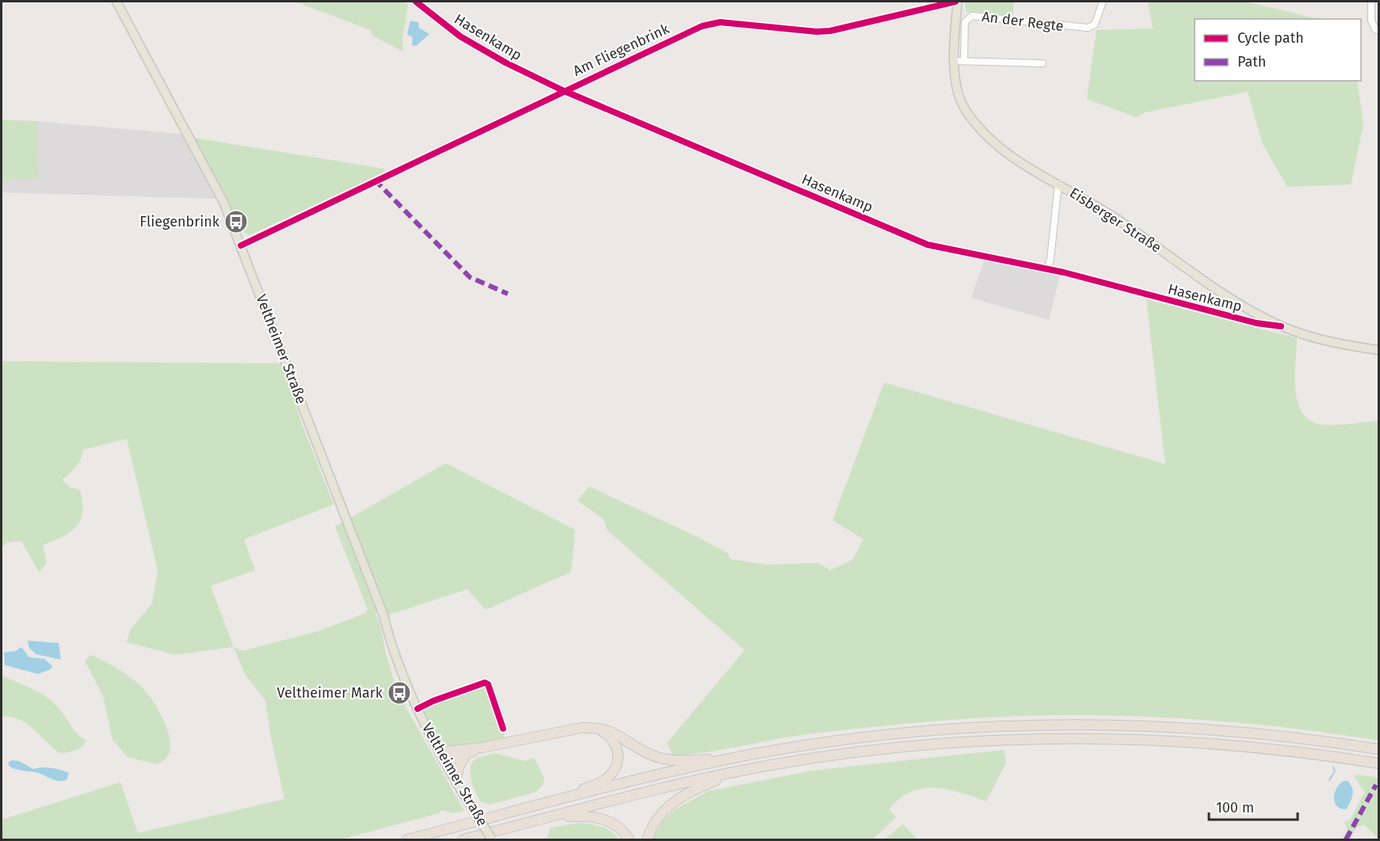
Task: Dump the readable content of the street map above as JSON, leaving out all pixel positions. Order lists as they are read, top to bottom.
{
  "streets": {
    "main road": ["Eisberger Straße", "Veltheimer Straße"],
    "street": ["An der Regte", "Hasenkamp", "Am Fliegenbrink"]
  },
  "crossings": [
    ["Hasenkamp", "Am Fliegenbrink"],
    ["Hasenkamp", "Eisberger Straße"],
    ["Am Fliegenbrink", "Eisberger Straße"],
    ["Am Fliegenbrink", "Veltheimer Straße"]
  ],
  "places": {
    "bus stop": ["Fliegenbrink", "Veltheimer Mark"]
  },
  "legend": ["Cycle path", "Path"],
  "scale_bar": "100 m"
}
